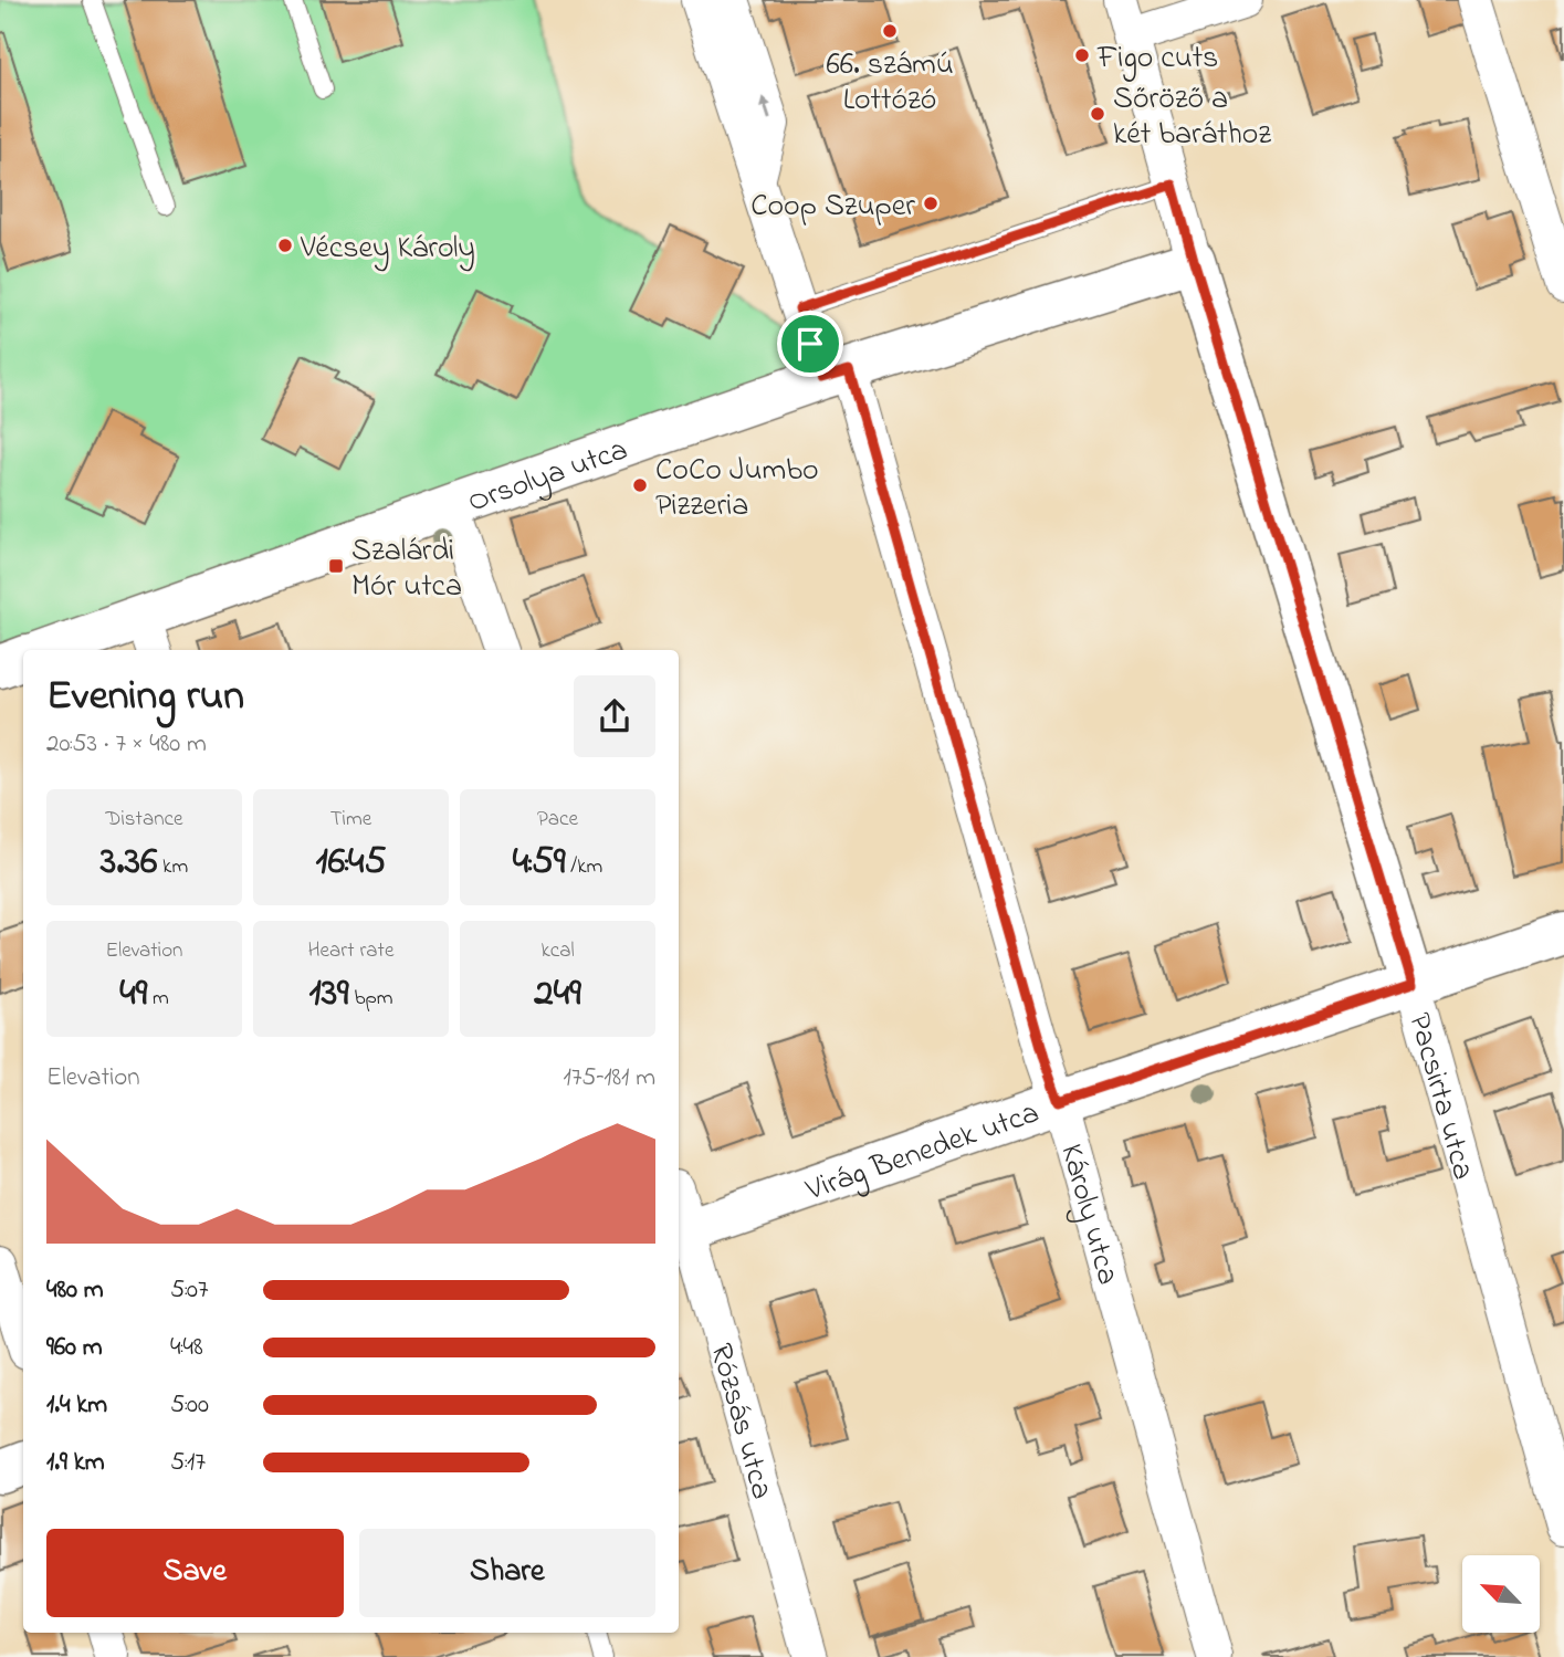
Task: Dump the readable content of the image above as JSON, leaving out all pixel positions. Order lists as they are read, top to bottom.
{
  "streets": {
    "street": [
      "Orsolya utca",
      "Pacsirta utca",
      "Virág Benedek utca",
      "Károly utca",
      "Rózsás utca"
    ]
  },
  "crossings": [
    ["Orsolya utca", "Pacsirta utca"],
    ["Orsolya utca", "Károly utca"],
    ["Pacsirta utca", "Virág Benedek utca"],
    ["Virág Benedek utca", "Károly utca"],
    ["Virág Benedek utca", "Rózsás utca"]
  ],
  "places": {
    "other": [
      "66. számú Lottózó",
      "Figo cuts",
      "Sőröző a két baráthoz",
      "Coop Szuper",
      "Vécsey Károly",
      "CoCo Jumbo Pizzeria"
    ],
    "transit": ["Szalárdi Mór utca"]
  },
  "north": "top left",
  "page": {
    "heading": ["Evening run", "20:53 · 7 × 480 m"],
    "stats": [
      ["Distance", "3.36 km"],
      ["Time", "16:45"],
      ["Pace", "4:59 /km"],
      ["Elevation", "49 m"],
      ["Heart rate", "139 bpm"],
      ["kcal", "249"]
    ],
    "chart": ["Elevation", "175–181 m"],
    "list": [
      {
        "name": "480 m",
        "note": "5:07"
      },
      {
        "name": "960 m",
        "note": "4:48"
      },
      {
        "name": "1.4 km",
        "note": "5:00"
      },
      {
        "name": "1.9 km",
        "note": "5:17"
      }
    ],
    "buttons": ["Save", "Share"]
  }
}
